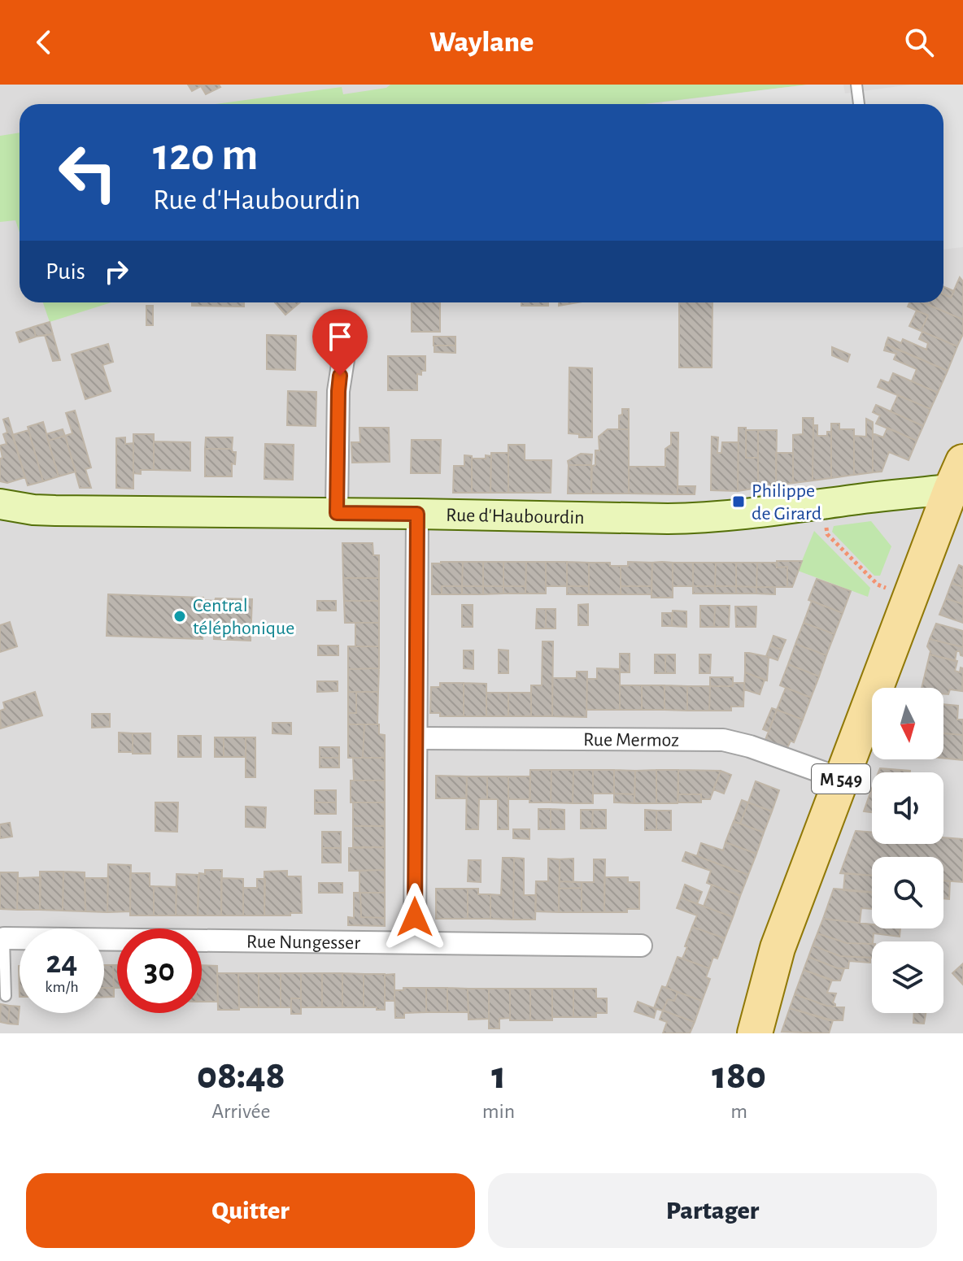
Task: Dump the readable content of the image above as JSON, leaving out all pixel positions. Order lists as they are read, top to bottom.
{
  "streets": {
    "main road": ["Rue d'Haubourdin", "M 549"],
    "street": ["Rue Mermoz", "Rue Nungesser"]
  },
  "crossings": [
    ["Rue d'Haubourdin", "M 549"],
    ["Rue Mermoz", "M 549"]
  ],
  "places": {
    "transit": ["Philippe de Girard"],
    "other": ["Central téléphonique"]
  },
  "north": "bottom",
  "page": {
    "header": "Waylane",
    "turn": ["120 m", "Rue d'Haubourdin"],
    "then": "Puis",
    "speed": "24 km/h",
    "limit": "30",
    "eta": [
      "08:48",
      "Arrivée",
      "1",
      "min",
      "180",
      "m"
    ],
    "buttons": ["Quitter", "Partager"]
  }
}
